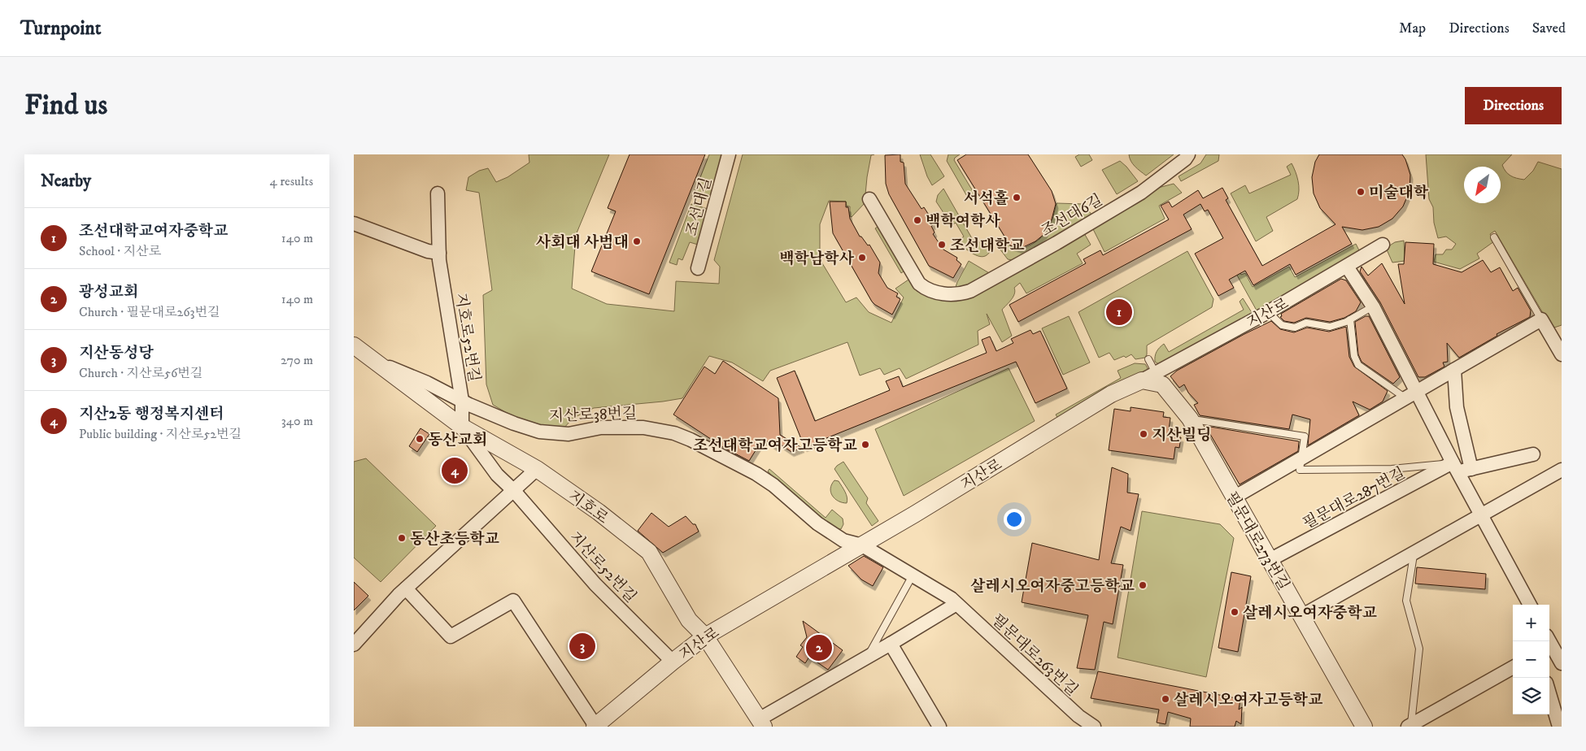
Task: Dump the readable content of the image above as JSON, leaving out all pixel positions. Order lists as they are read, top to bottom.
{
  "streets": {
    "street": [
      "조선대길",
      "조선대6길",
      "지산로",
      "지호로52번길",
      "지산로38번길",
      "필문대로287번길",
      "지호로",
      "필문대로273번길",
      "지산로52번길",
      "필문대로263번길"
    ]
  },
  "crossings": [
    ["지산로", "지산로38번길"],
    ["지산로", "지호로"],
    ["지산로", "필문대로273번길"],
    ["지산로", "지산로52번길"],
    ["지산로", "필문대로263번길"],
    ["지호로52번길", "지산로38번길"],
    ["지호로52번길", "지호로"],
    ["지호로52번길", "지산로52번길"],
    ["지산로38번길", "지호로"],
    ["지산로38번길", "필문대로263번길"],
    ["필문대로287번길", "필문대로273번길"],
    ["지호로", "지산로52번길"]
  ],
  "places": [
    "미술대학",
    "서석홀",
    "백학여학사",
    "사회대 사범대",
    "조선대학교",
    "백학남학사",
    "지산빌딩",
    "동산교회",
    "조선대학교여자고등학교",
    "동산초등학교",
    "살레시오여자중고등학교",
    "살레시오여자중학교",
    "살레시오여자고등학교"
  ],
  "north": "bottom left",
  "page": {
    "header": "Turnpoint",
    "nav": ["Map", "Directions", "Saved"],
    "buttons": "Directions",
    "title": "Find us",
    "heading": ["Nearby", "4 results"],
    "list": [
      {
        "mark": "1",
        "name": "조선대학교여자중학교",
        "note": "School · 지산로",
        "value": "140 m"
      },
      {
        "mark": "2",
        "name": "광성교회",
        "note": "Church · 필문대로263번길",
        "value": "140 m"
      },
      {
        "mark": "3",
        "name": "지산동성당",
        "note": "Church · 지산로56번길",
        "value": "270 m"
      },
      {
        "mark": "4",
        "name": "지산2동 행정복지센터",
        "note": "Public building · 지산로52번길",
        "value": "340 m"
      }
    ],
    "pins": [
      "1",
      "4",
      "3",
      "2"
    ],
    "map_buttons": ["+", "−"]
  }
}
